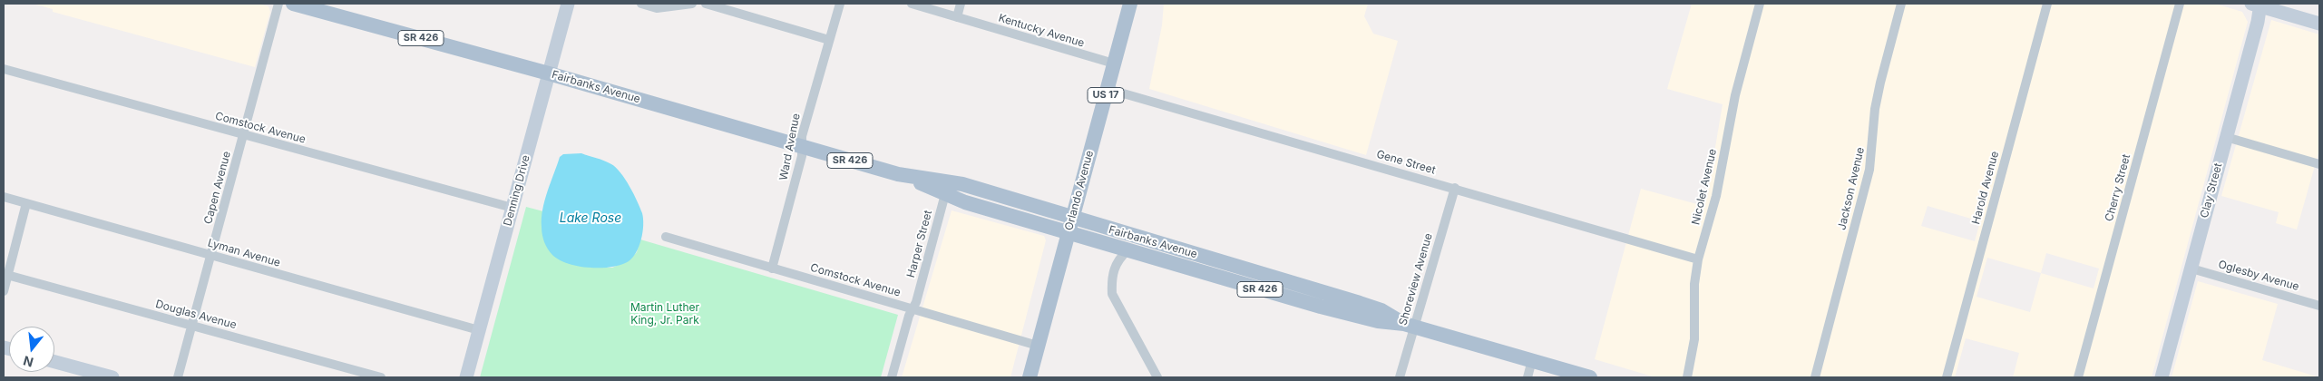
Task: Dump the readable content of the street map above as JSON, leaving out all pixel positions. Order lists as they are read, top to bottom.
{
  "streets": {
    "main road": [
      "SR 426",
      "Fairbanks Avenue",
      "US 17",
      "Orlando Avenue"
    ],
    "street": [
      "Kentucky Avenue",
      "Comstock Avenue",
      "Ward Avenue",
      "Gene Street",
      "Nicolet Avenue",
      "Capen Avenue",
      "Harold Avenue",
      "Cherry Street",
      "Jackson Avenue",
      "Denning Drive",
      "Clay Street",
      "Harper Street",
      "Lyman Avenue",
      "Oglesby Avenue",
      "Shoreview Avenue",
      "Douglas Avenue"
    ]
  },
  "crossings": [
    ["Kentucky Avenue", "Orlando Avenue"],
    ["Fairbanks Avenue", "Ward Avenue"],
    ["Fairbanks Avenue", "Denning Drive"],
    ["Fairbanks Avenue", "Orlando Avenue"],
    ["Fairbanks Avenue", "Harper Street"],
    ["Fairbanks Avenue", "Shoreview Avenue"],
    ["Comstock Avenue", "Ward Avenue"],
    ["Comstock Avenue", "Capen Avenue"],
    ["Comstock Avenue", "Denning Drive"],
    ["Comstock Avenue", "Orlando Avenue"],
    ["Comstock Avenue", "Harper Street"],
    ["Gene Street", "Nicolet Avenue"],
    ["Gene Street", "Orlando Avenue"],
    ["Gene Street", "Shoreview Avenue"],
    ["Capen Avenue", "Lyman Avenue"],
    ["Capen Avenue", "Douglas Avenue"],
    ["Denning Drive", "Lyman Avenue"],
    ["Clay Street", "Oglesby Avenue"]
  ],
  "water": ["Lake Rose"],
  "parks": ["Martin Luther King, Jr. Park"],
  "north": "bottom"
}
